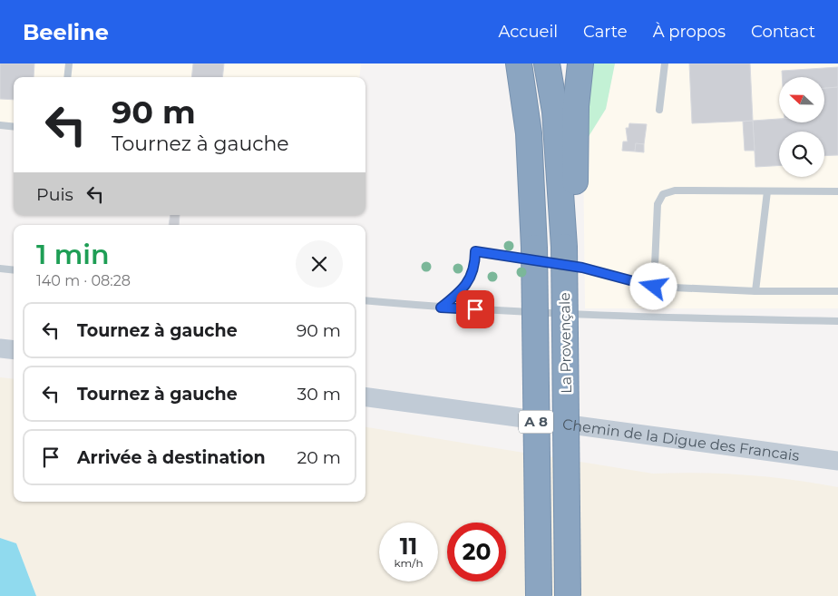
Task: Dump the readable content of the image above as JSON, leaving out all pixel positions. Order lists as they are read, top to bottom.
{
  "streets": {
    "highway": ["La Provençale", "A 8"],
    "main road": ["Chemin de la Digue des Francais"]
  },
  "north": "left",
  "page": {
    "header": "Beeline",
    "nav": [
      "Accueil",
      "Carte",
      "À propos",
      "Contact"
    ],
    "turn": ["90 m", "Tournez à gauche"],
    "then": "Puis",
    "heading": ["1 min", "140 m · 08:28"],
    "list": [
      {
        "name": "Tournez à gauche",
        "value": "90 m"
      },
      {
        "name": "Tournez à gauche",
        "value": "30 m"
      },
      {
        "name": "Arrivée à destination",
        "value": "20 m"
      }
    ],
    "speed": "11 km/h",
    "limit": "20"
  }
}
